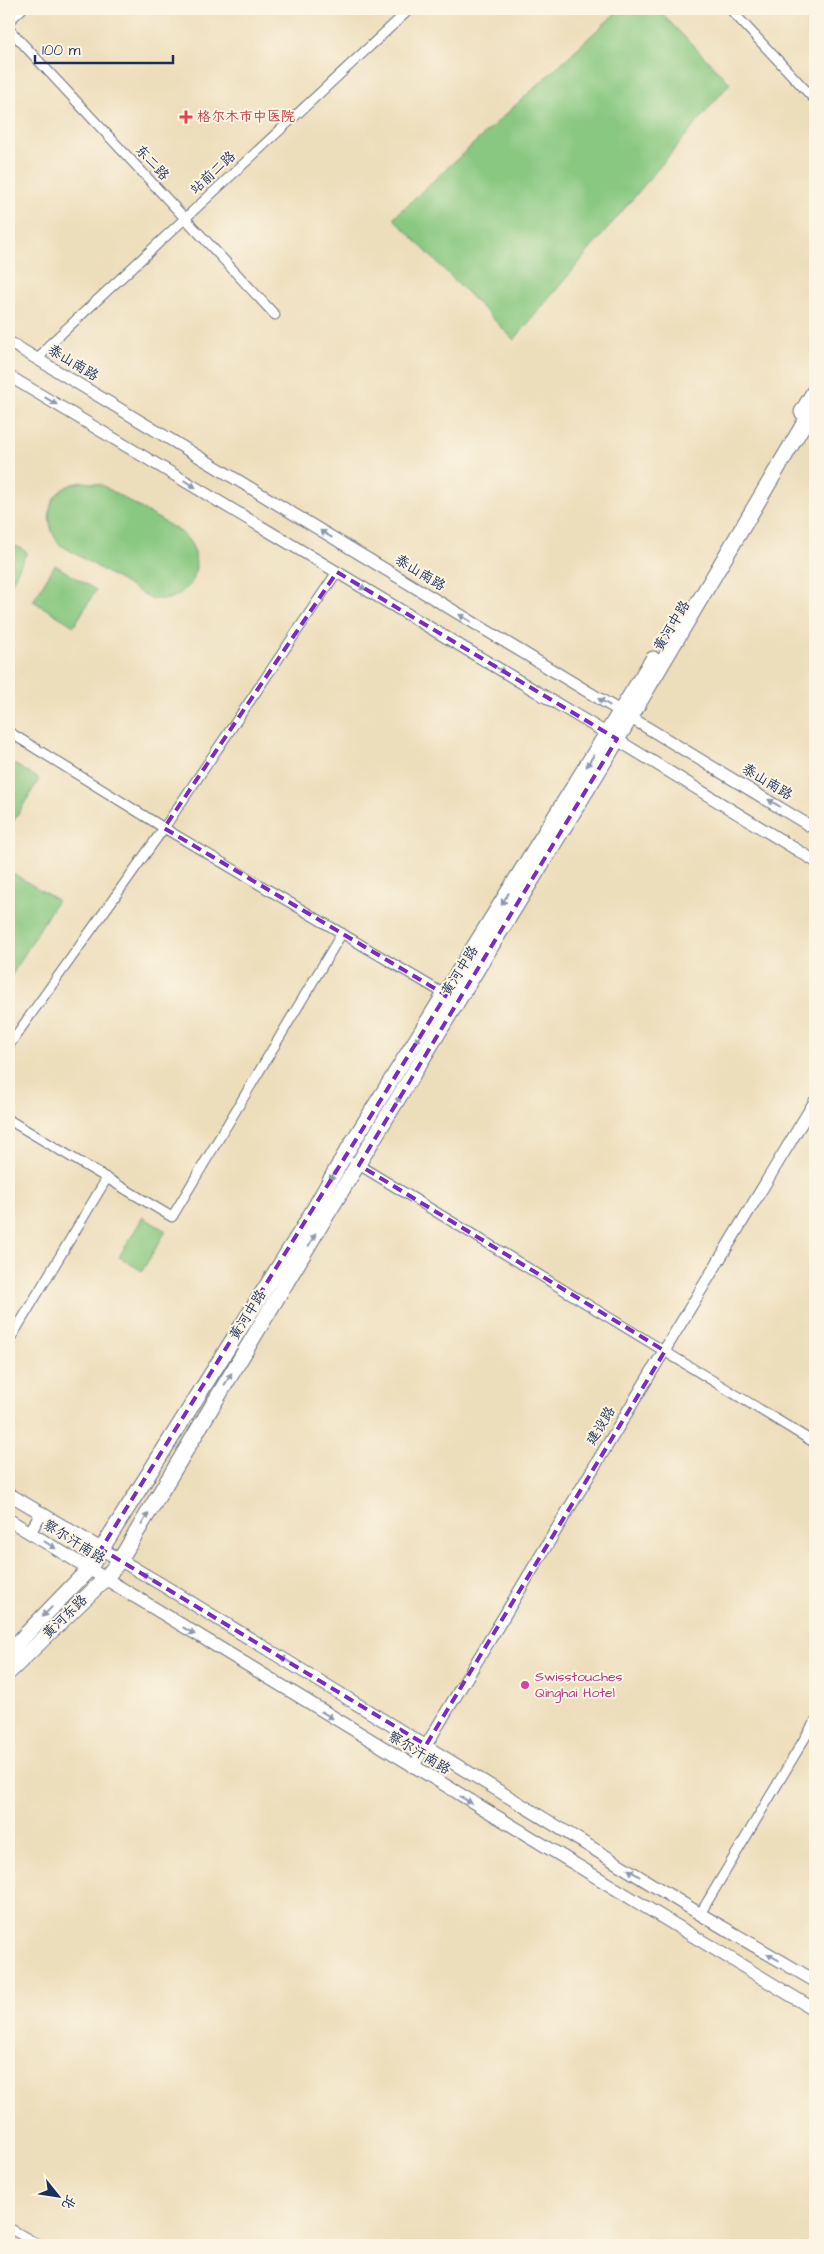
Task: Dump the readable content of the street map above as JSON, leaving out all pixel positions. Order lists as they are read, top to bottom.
{
  "streets": {
    "highway": ["黄河中路", "黄河东路"],
    "main road": ["察尔汗南路"],
    "street": [
      "东二路",
      "站前二路",
      "泰山南路",
      "建设路"
    ]
  },
  "crossings": [
    ["东二路", "站前二路"],
    ["站前二路", "泰山南路"],
    ["泰山南路", "黄河中路"],
    ["黄河中路", "察尔汗南路"],
    ["黄河中路", "黄河东路"],
    ["建设路", "察尔汗南路"],
    ["察尔汗南路", "黄河东路"]
  ],
  "places": {
    "health": ["格尔木市中医院"],
    "other": ["Swisstouches Qinghai Hotel"]
  },
  "scale_bar": "100 m",
  "north": "bottom right"
}
